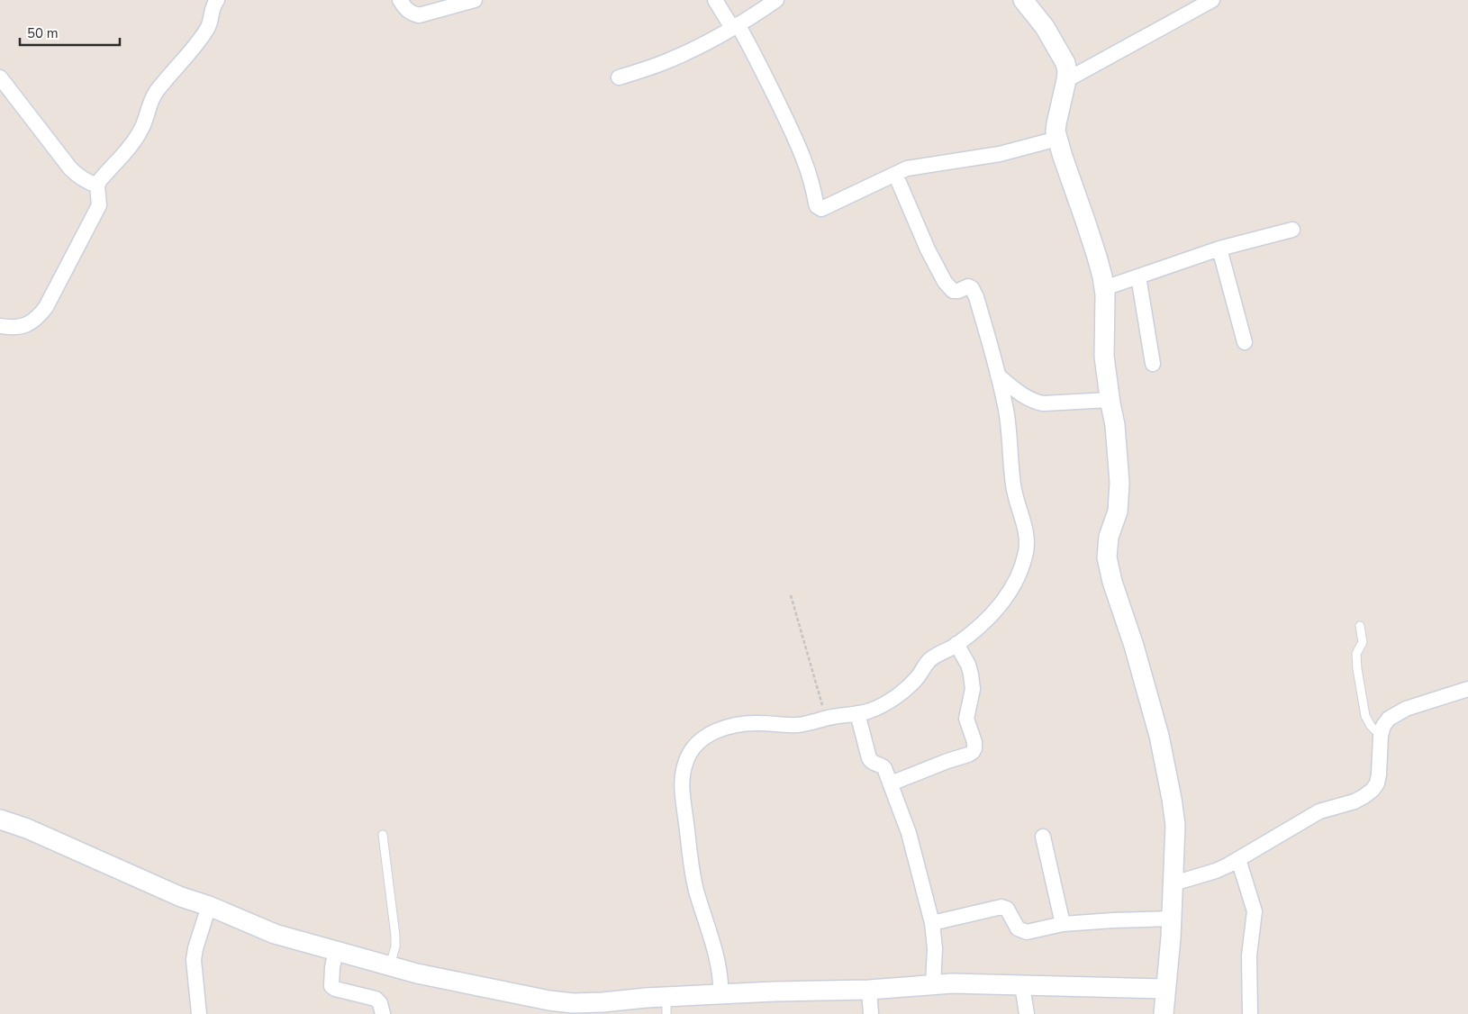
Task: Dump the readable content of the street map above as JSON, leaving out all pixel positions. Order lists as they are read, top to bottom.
{
  "scale_bar": "50 m"
}
